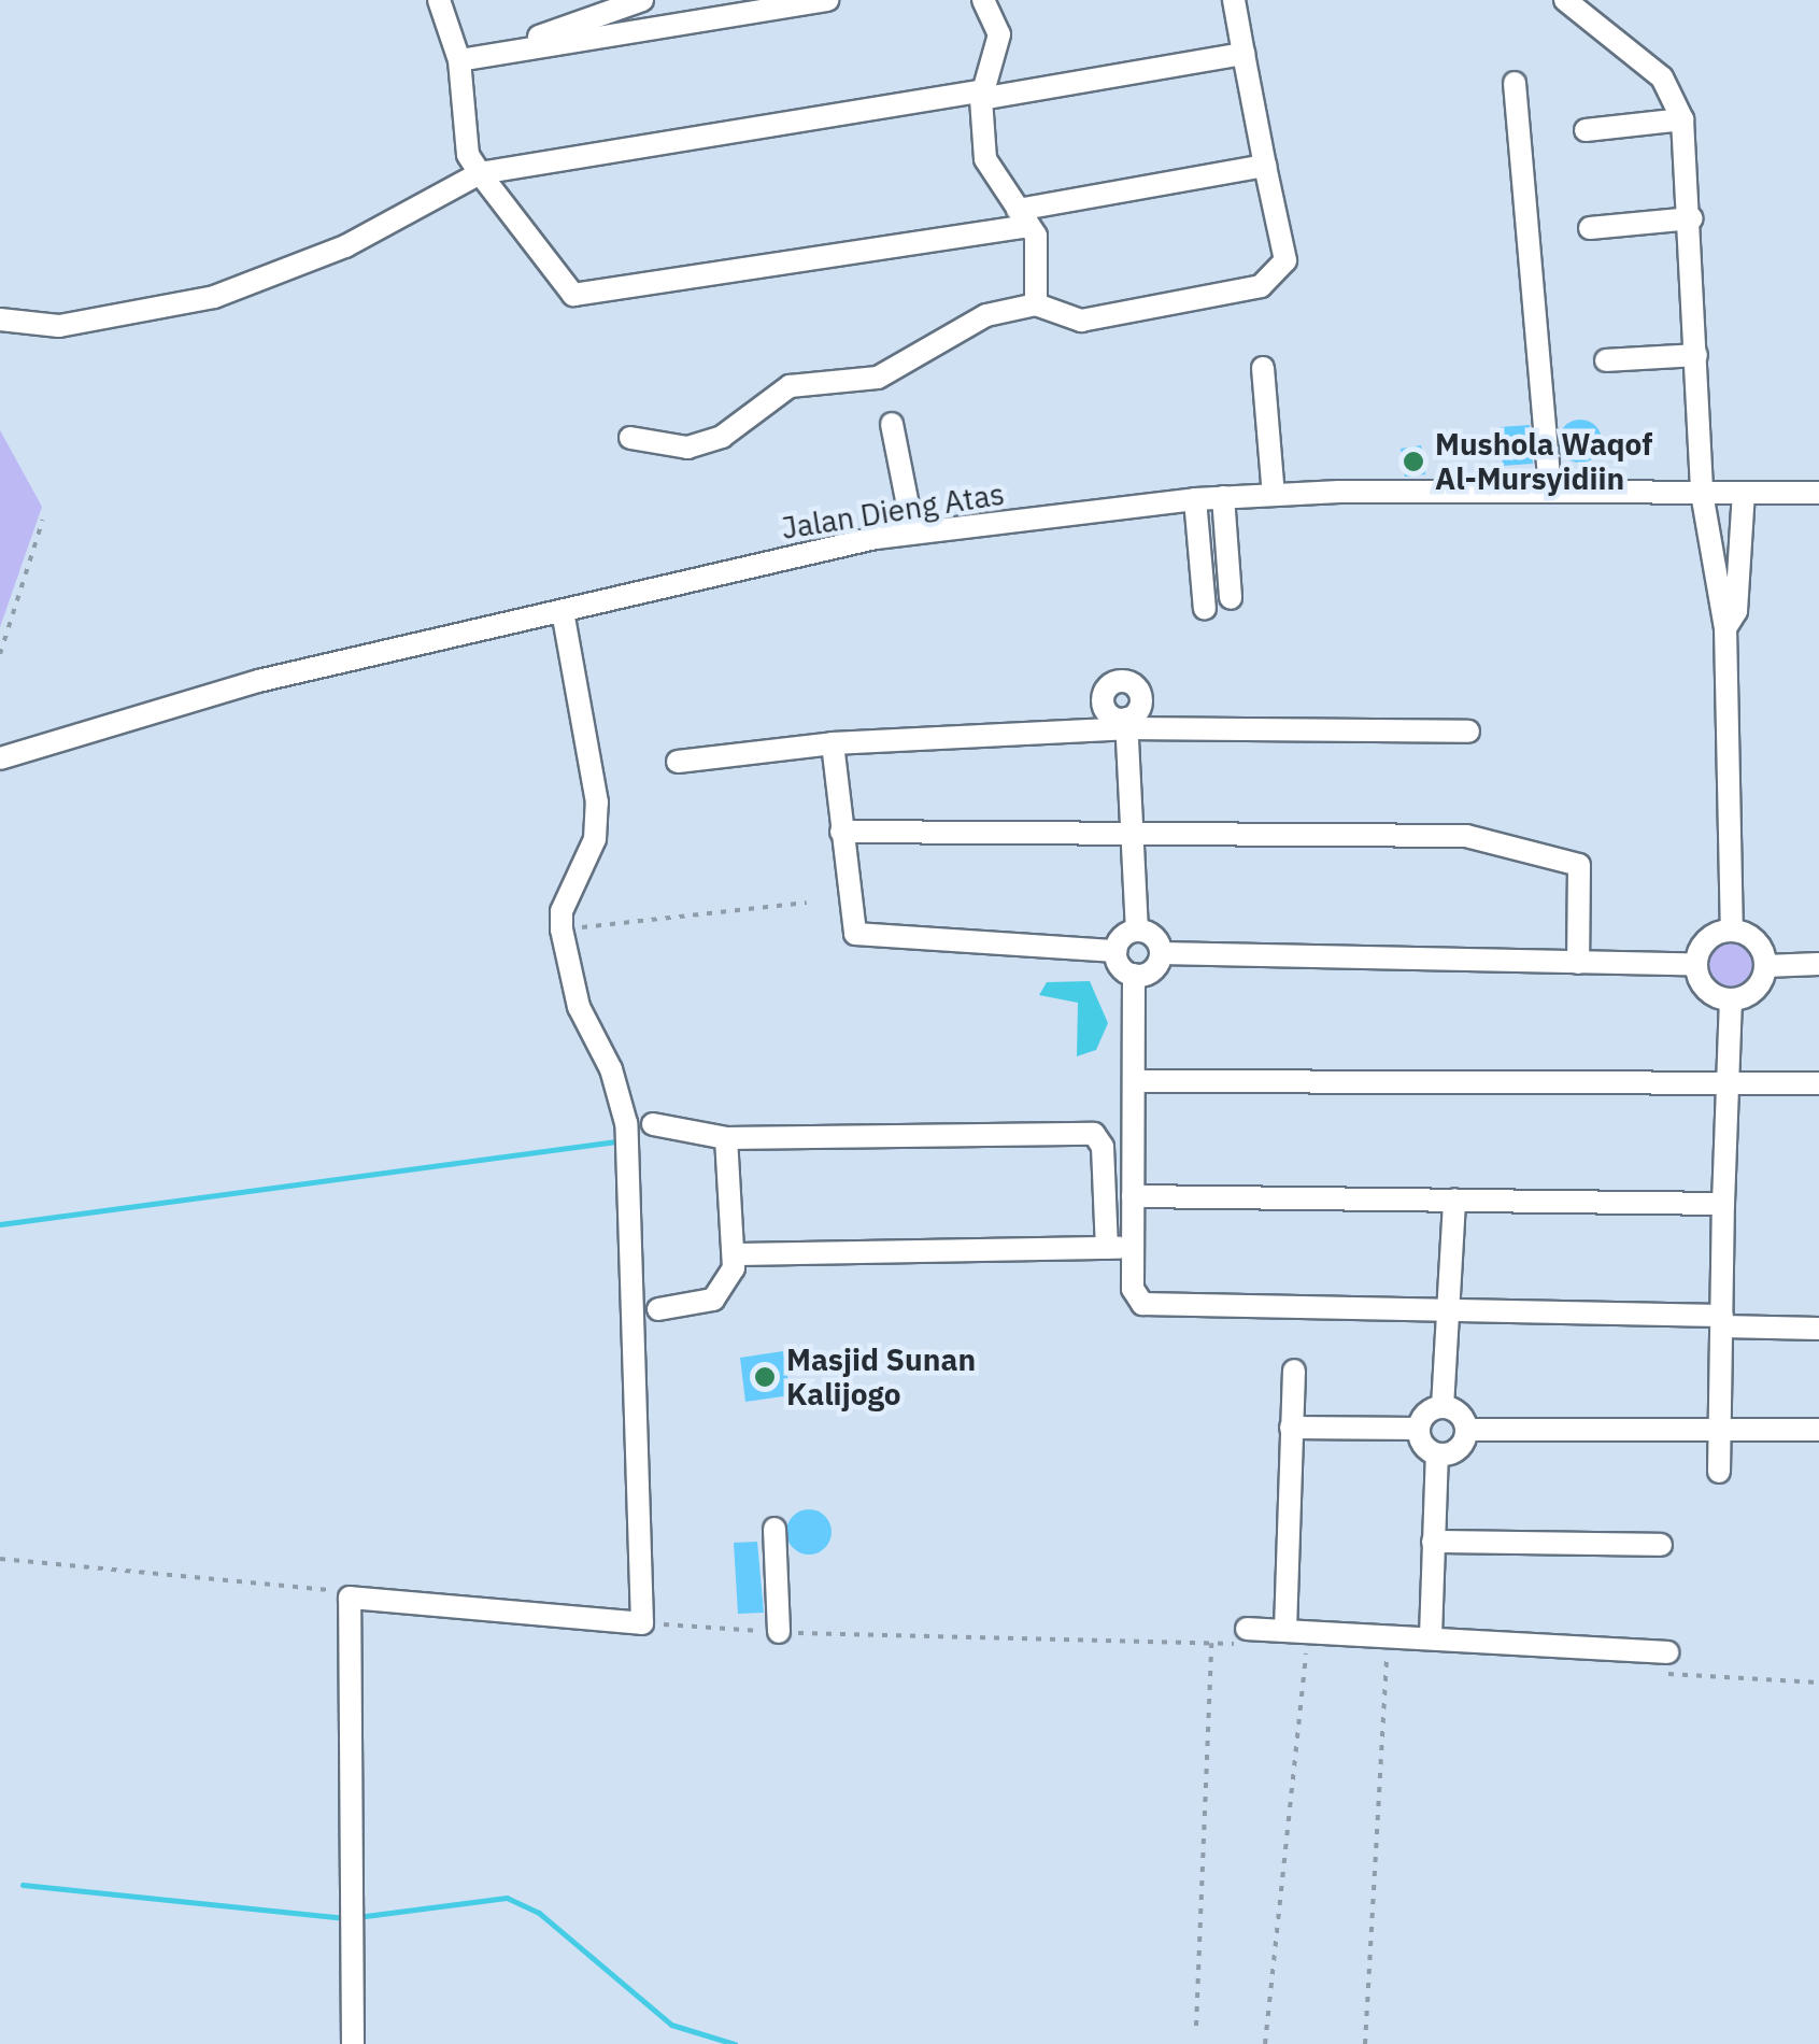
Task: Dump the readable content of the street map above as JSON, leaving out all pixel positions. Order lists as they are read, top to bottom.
{
  "streets": {
    "street": ["Jalan Dieng Atas"]
  },
  "places": ["Mushola Waqof Al-Mursyidiin", "Masjid Sunan Kalijogo"]
}
